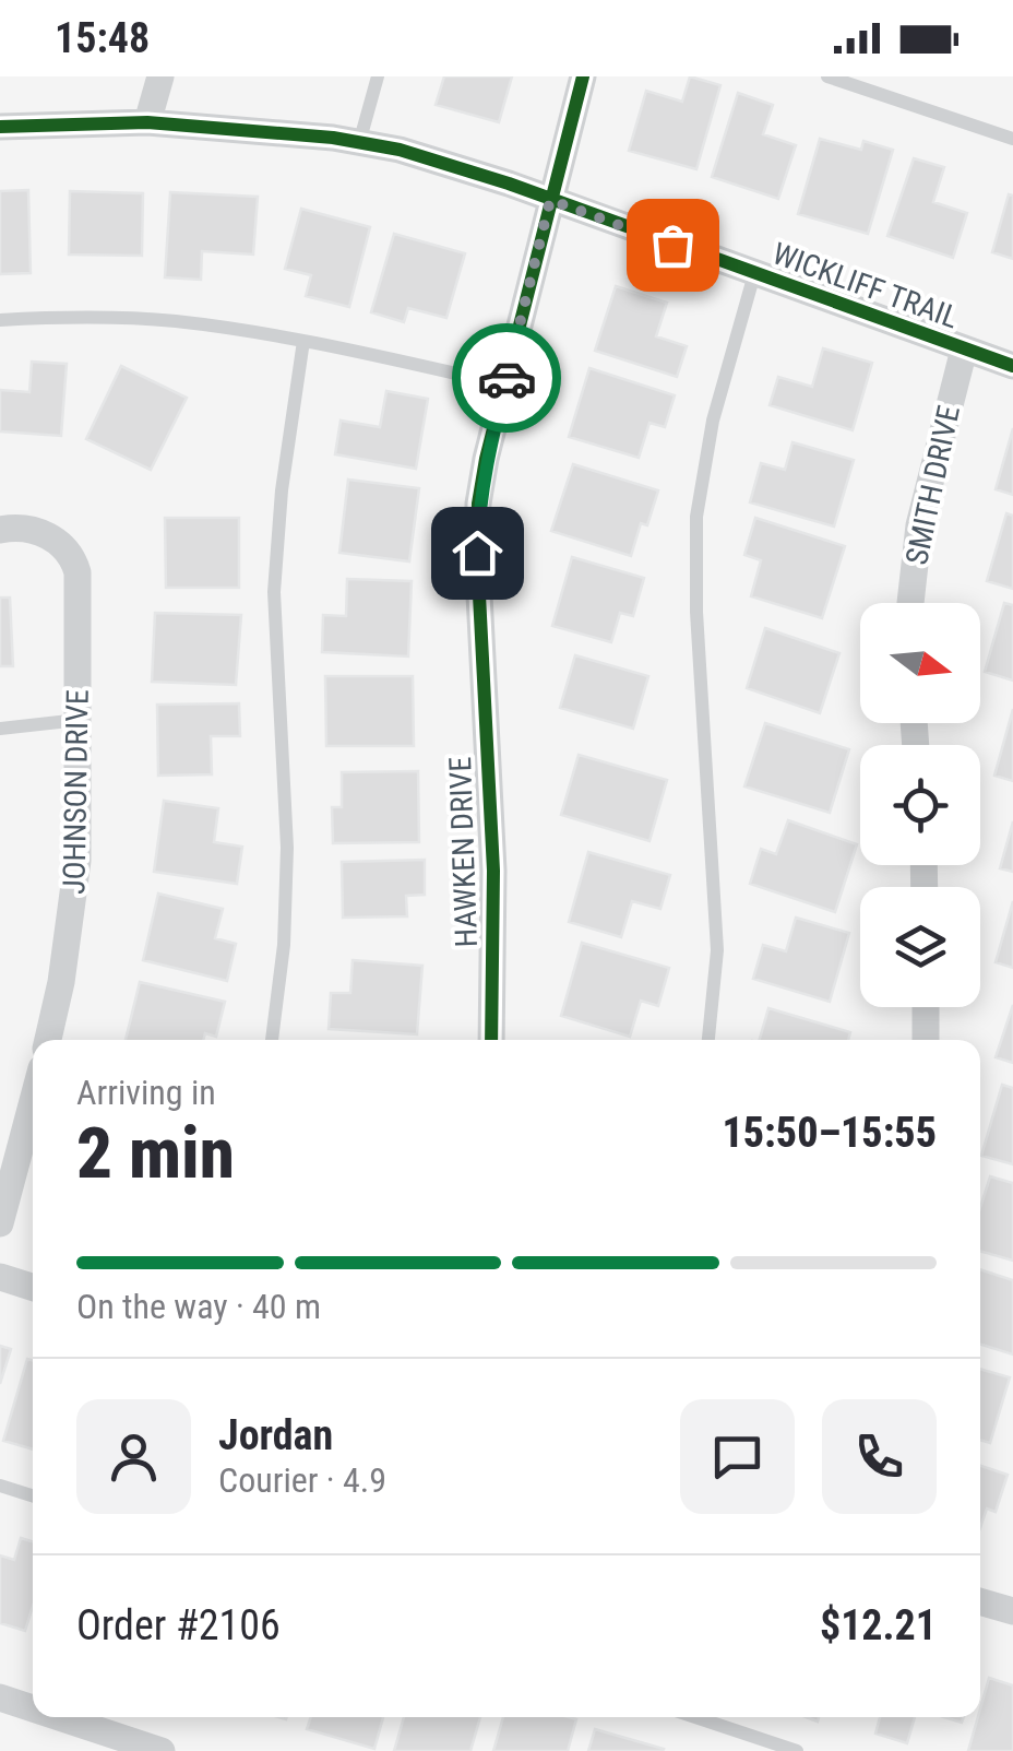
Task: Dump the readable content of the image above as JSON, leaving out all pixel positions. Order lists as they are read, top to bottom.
{
  "streets": {
    "street": [
      "WICKLIFF TRAIL",
      "SMITH DRIVE",
      "JOHNSON DRIVE",
      "HAWKEN DRIVE"
    ]
  },
  "crossings": [
    ["WICKLIFF TRAIL", "SMITH DRIVE"],
    ["WICKLIFF TRAIL", "HAWKEN DRIVE"]
  ],
  "north": "right",
  "page": {
    "status": "15:48",
    "heading": ["2 min", "Arriving in", "15:50–15:55"],
    "panel": [
      "Jordan",
      "Courier · 4.9",
      "Order #2106",
      "$12.21"
    ],
    "bar": "On the way · 40 m"
  }
}
